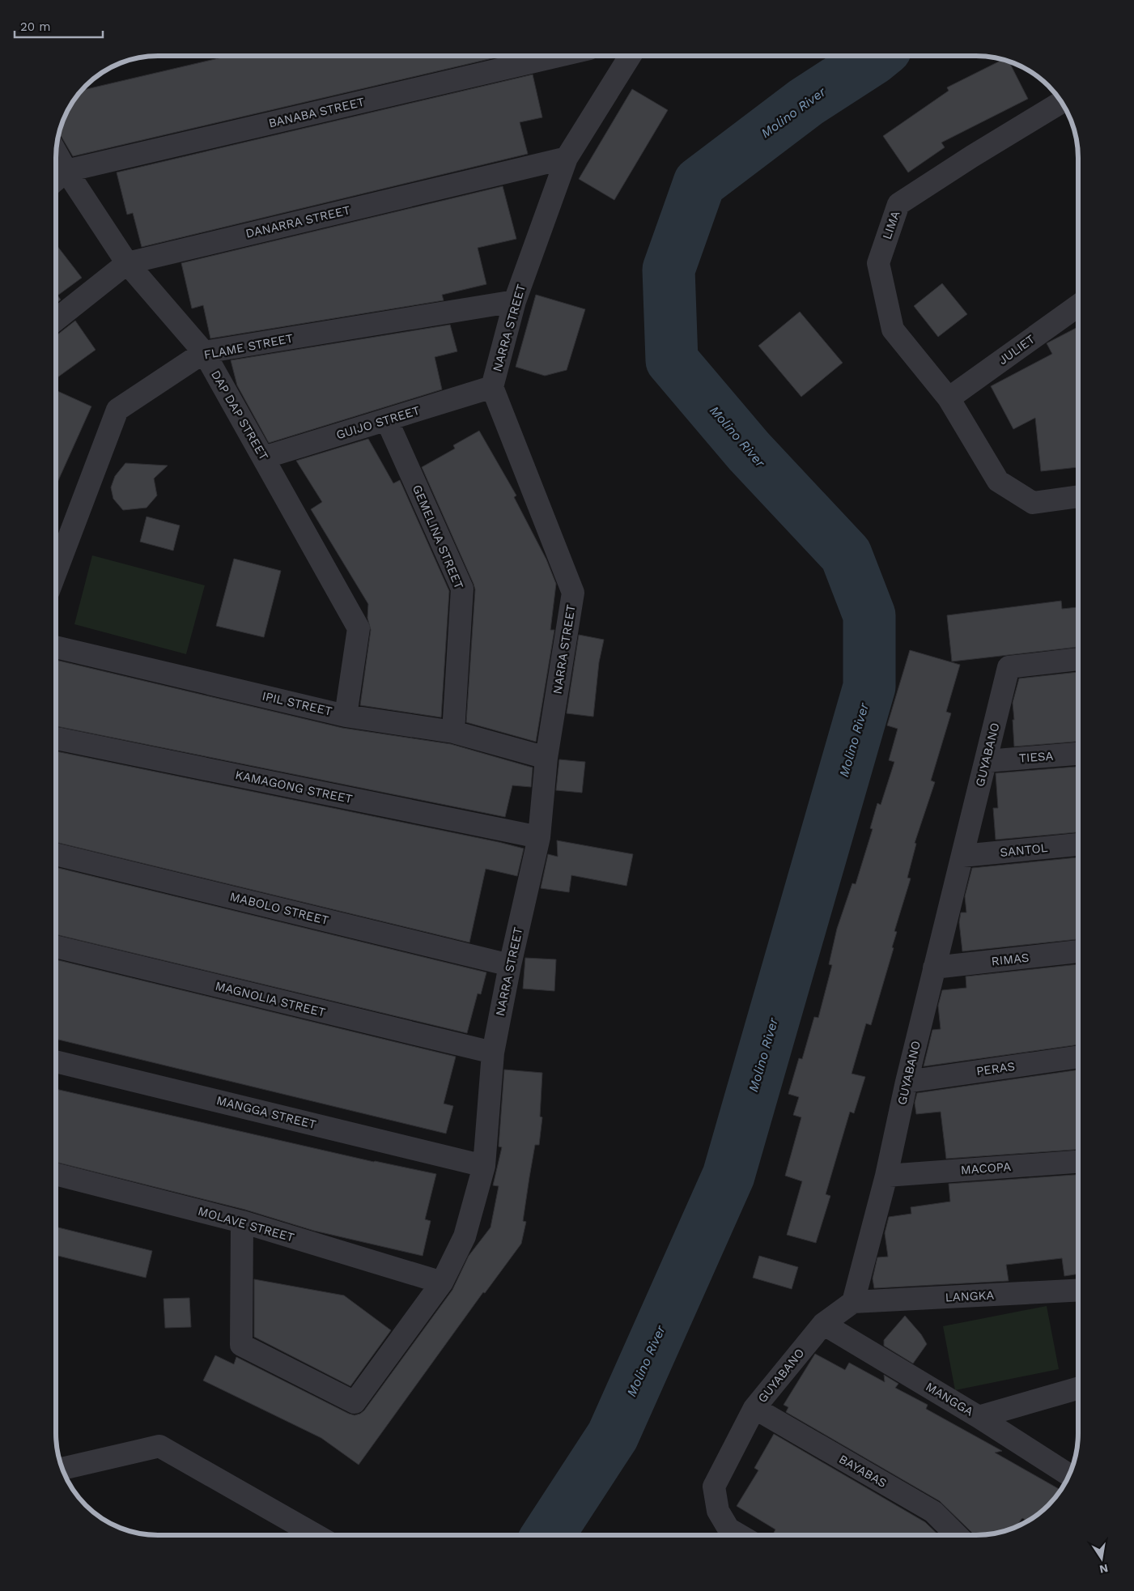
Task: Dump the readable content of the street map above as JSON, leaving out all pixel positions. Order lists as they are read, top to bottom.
{
  "streets": {
    "street": [
      "BANABA STREET",
      "DANARRA STREET",
      "LIMA",
      "NARRA STREET",
      "FLAME STREET",
      "JULIET",
      "DAP DAP STREET",
      "GUIJO STREET",
      "GEMELINA STREET",
      "IPIL STREET",
      "GUYABANO",
      "TIESA",
      "KAMAGONG STREET",
      "SANTOL",
      "MABOLO STREET",
      "RIMAS",
      "MAGNOLIA STREET",
      "PERAS",
      "MANGGA STREET",
      "MACOPA",
      "MOLAVE STREET",
      "LANGKA",
      "MANGGA",
      "BAYABAS"
    ]
  },
  "crossings": [
    ["BANABA STREET", "DAP DAP STREET"],
    ["DANARRA STREET", "NARRA STREET"],
    ["DANARRA STREET", "DAP DAP STREET"],
    ["LIMA", "JULIET"],
    ["NARRA STREET", "FLAME STREET"],
    ["NARRA STREET", "GUIJO STREET"],
    ["NARRA STREET", "IPIL STREET"],
    ["NARRA STREET", "KAMAGONG STREET"],
    ["NARRA STREET", "MABOLO STREET"],
    ["NARRA STREET", "MAGNOLIA STREET"],
    ["NARRA STREET", "MANGGA STREET"],
    ["NARRA STREET", "MOLAVE STREET"],
    ["FLAME STREET", "DAP DAP STREET"],
    ["DAP DAP STREET", "GUIJO STREET"],
    ["DAP DAP STREET", "IPIL STREET"],
    ["GUIJO STREET", "GEMELINA STREET"],
    ["GEMELINA STREET", "IPIL STREET"],
    ["GUYABANO", "TIESA"],
    ["GUYABANO", "SANTOL"],
    ["GUYABANO", "RIMAS"],
    ["GUYABANO", "PERAS"],
    ["GUYABANO", "MACOPA"],
    ["GUYABANO", "LANGKA"],
    ["GUYABANO", "MANGGA"],
    ["GUYABANO", "BAYABAS"]
  ],
  "water": ["Molino River"],
  "scale_bar": "20 m",
  "north": "bottom"
}
